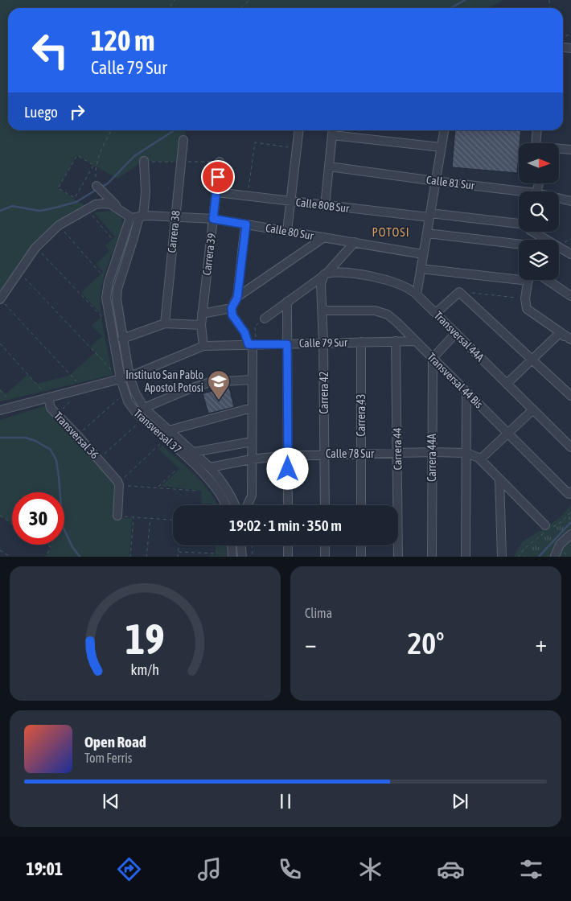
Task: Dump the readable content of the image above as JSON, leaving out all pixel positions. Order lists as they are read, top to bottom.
{
  "streets": {
    "street": [
      "Calle 81 Sur",
      "Calle 80B Sur",
      "Carrera 38",
      "Calle 80 Sur",
      "Carrera 39",
      "Transversal 44A",
      "Calle 79 Sur",
      "Transversal 44 Bis",
      "Carrera 42",
      "Carrera 43",
      "Transversal 37",
      "Transversal 36",
      "Carrera 44",
      "Calle 78 Sur",
      "Carrera 44A"
    ]
  },
  "crossings": [
    ["Calle 80B Sur", "Carrera 39"],
    ["Carrera 38", "Calle 80 Sur"],
    ["Calle 80 Sur", "Carrera 39"],
    ["Calle 80 Sur", "Transversal 37"],
    ["Carrera 39", "Calle 79 Sur"],
    ["Transversal 44A", "Carrera 42"],
    ["Calle 79 Sur", "Transversal 44 Bis"],
    ["Calle 79 Sur", "Carrera 42"],
    ["Calle 79 Sur", "Carrera 43"],
    ["Calle 79 Sur", "Transversal 37"],
    ["Calle 79 Sur", "Transversal 36"],
    ["Calle 79 Sur", "Carrera 44"],
    ["Transversal 44 Bis", "Carrera 42"],
    ["Transversal 44 Bis", "Carrera 44A"],
    ["Carrera 42", "Calle 78 Sur"],
    ["Carrera 43", "Calle 78 Sur"],
    ["Transversal 37", "Calle 78 Sur"],
    ["Carrera 44", "Calle 78 Sur"],
    ["Calle 78 Sur", "Carrera 44A"]
  ],
  "districts": ["POTOSI"],
  "places": {
    "school or university": ["Instituto San Pablo Apostol Potosi"]
  },
  "north": "right",
  "page": {
    "turn": ["120 m", "Calle 79 Sur"],
    "then": "Luego",
    "limit": "30",
    "trip": "19:02 · 1 min · 350 m",
    "tile": "Clima",
    "heat": ["−", "20°", "+"],
    "song": ["Open Road", "Tom Ferris"],
    "tabs": "19:01",
    "gauge": ["19", "km/h"]
  }
}
